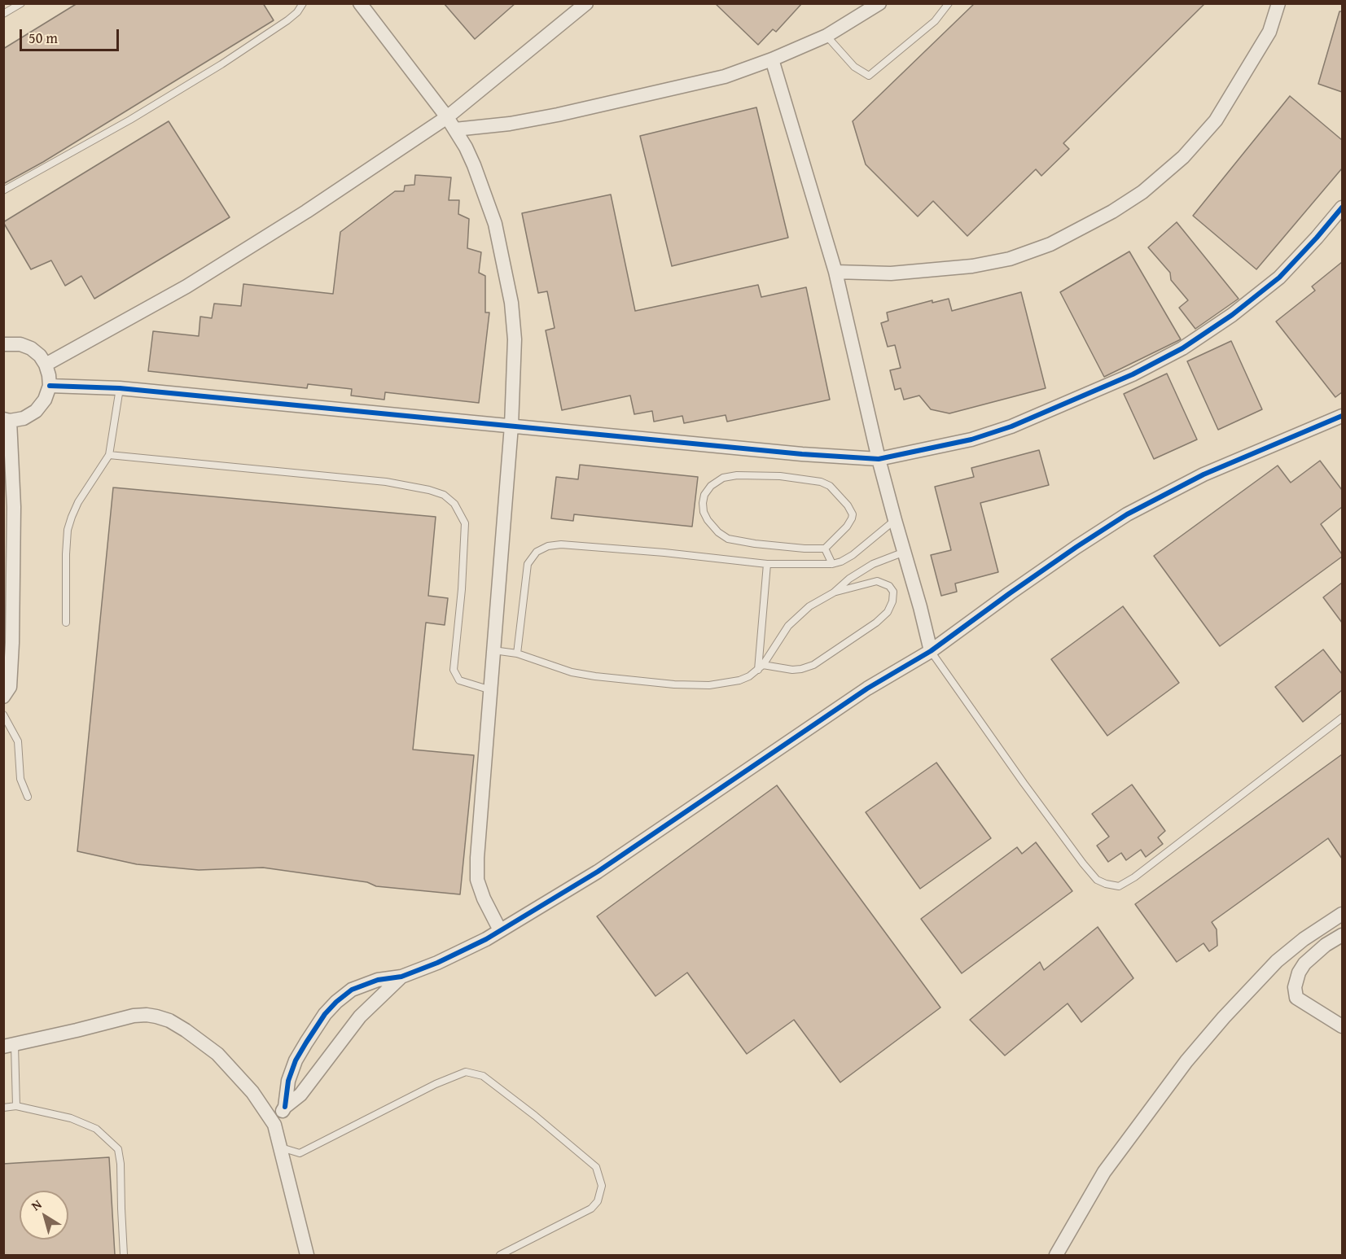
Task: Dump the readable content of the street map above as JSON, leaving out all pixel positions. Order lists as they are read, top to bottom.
{
  "scale_bar": "50 m",
  "north": "top left"
}
